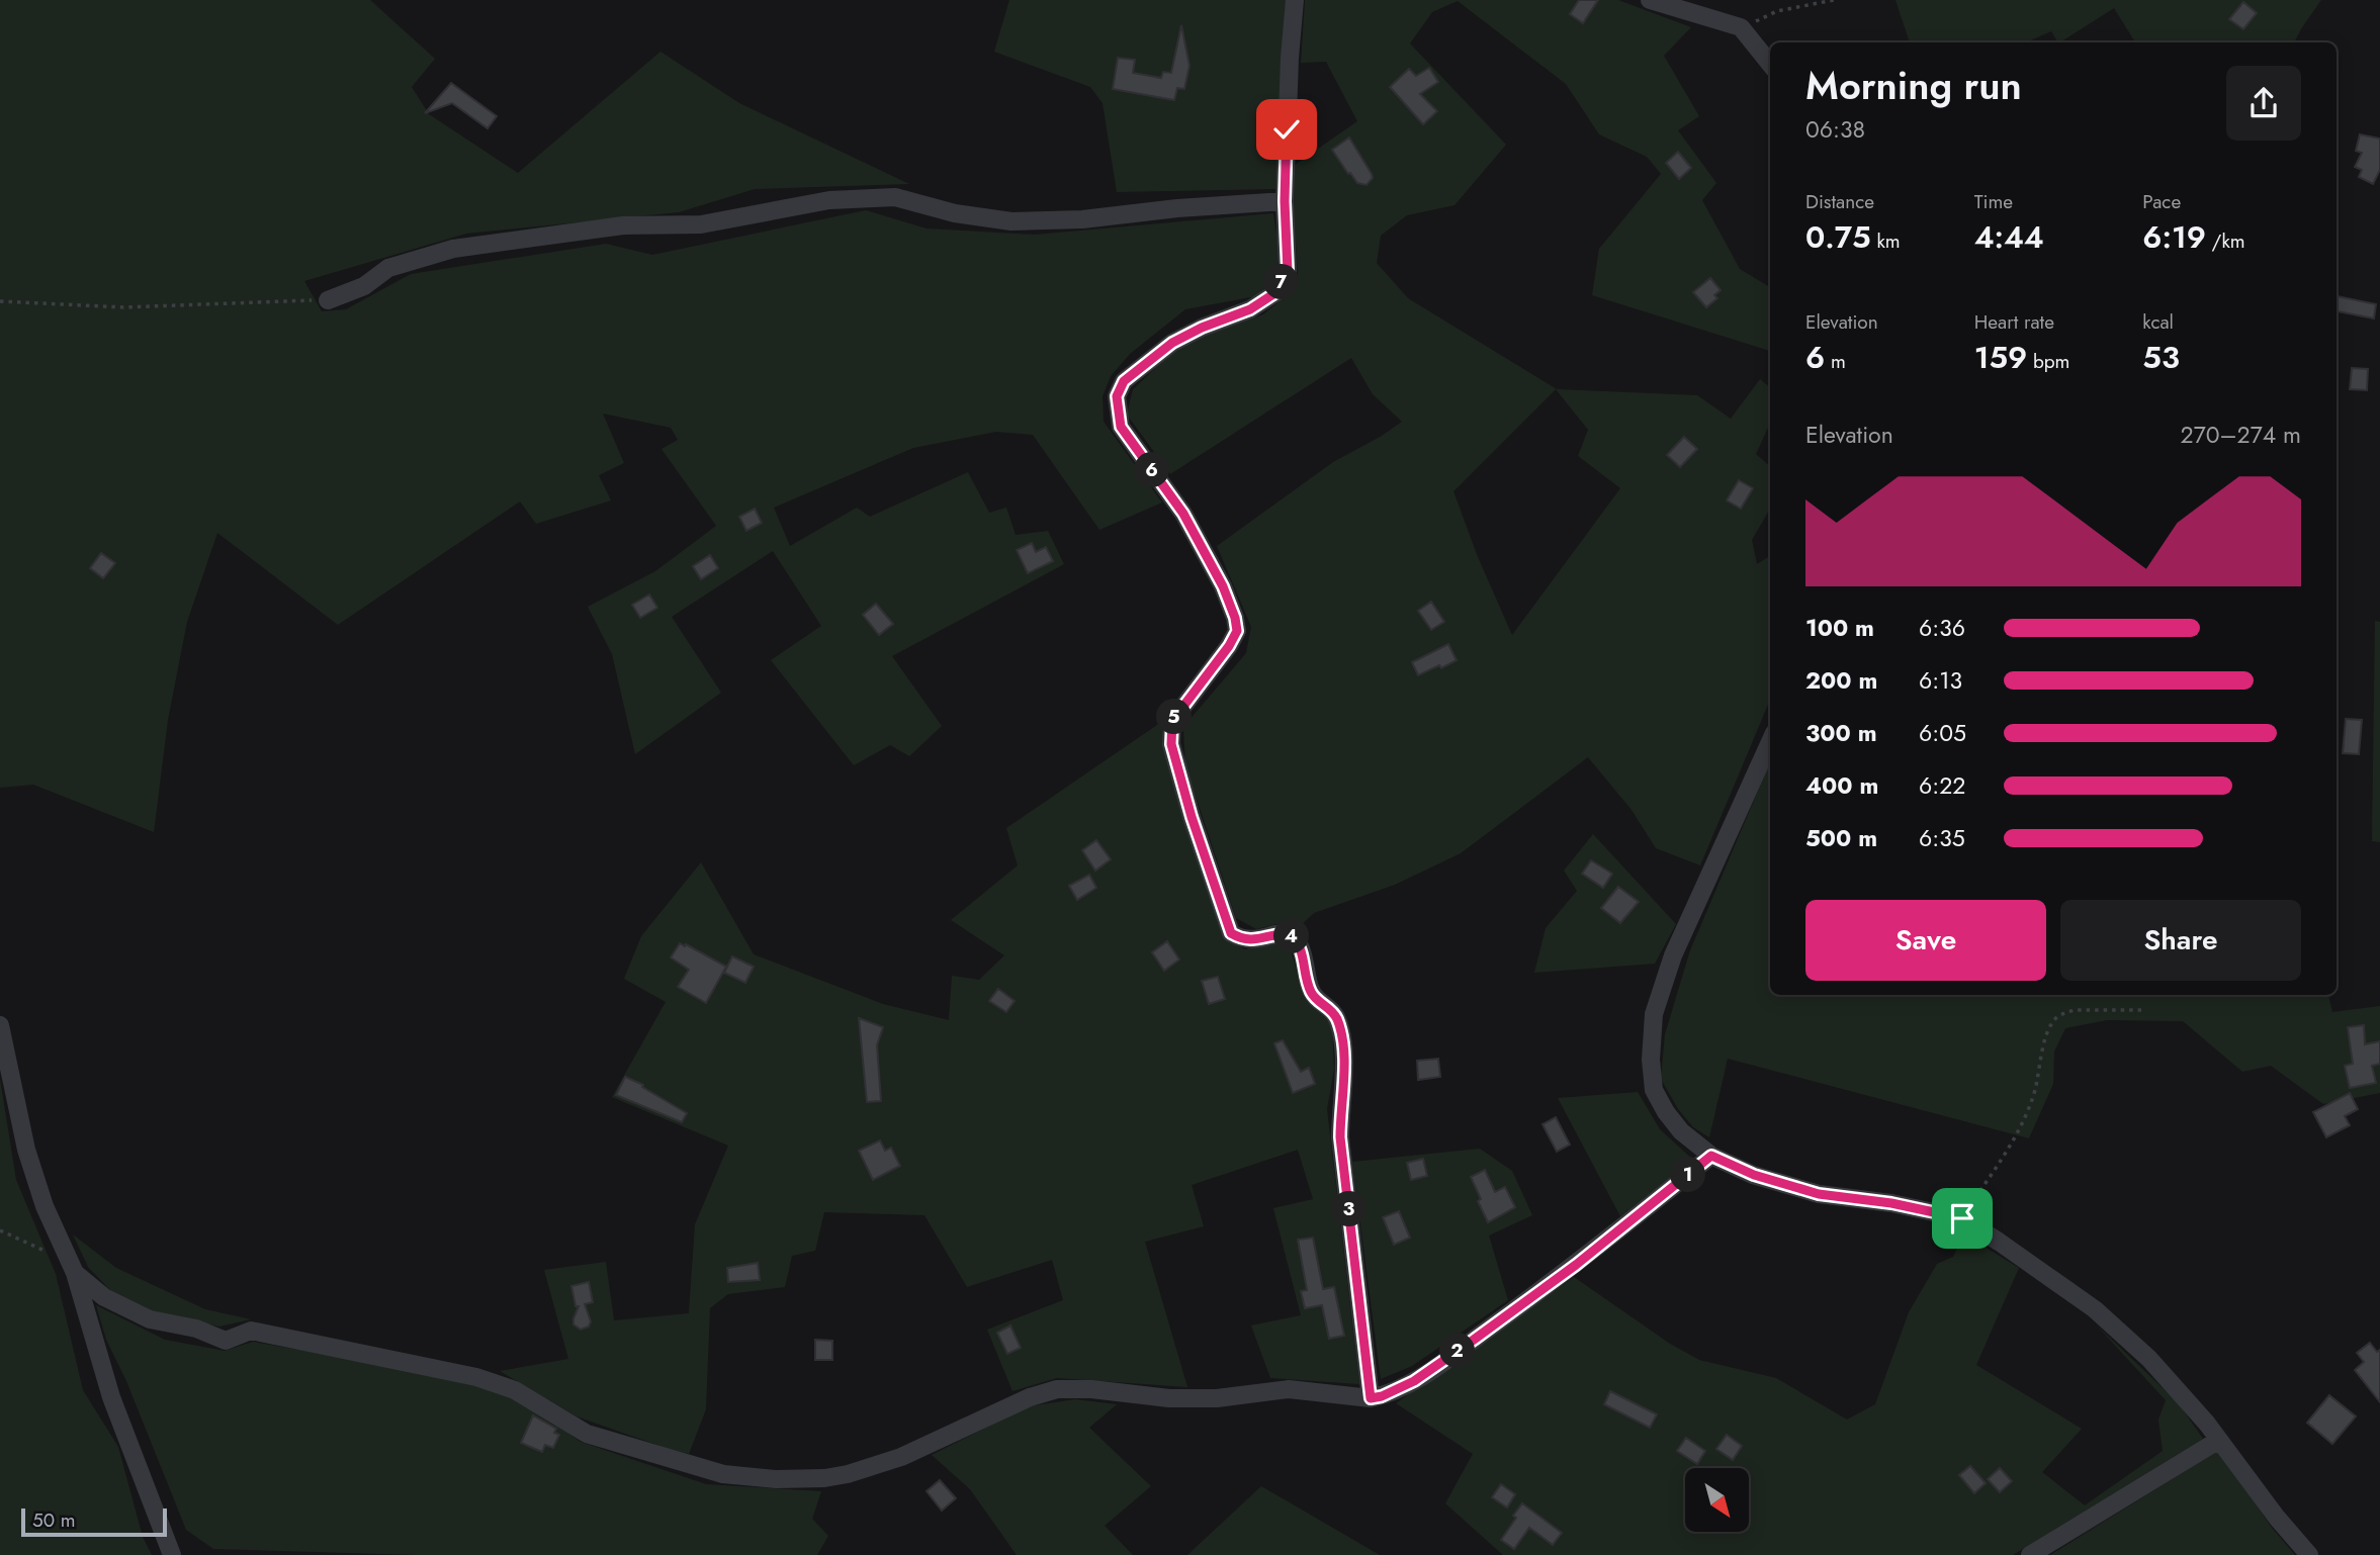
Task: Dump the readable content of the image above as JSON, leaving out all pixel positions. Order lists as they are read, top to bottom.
{
  "scale_bar": "50 m",
  "north": "bottom right",
  "page": {
    "heading": ["Morning run", "06:38"],
    "stats": [
      ["Distance", "0.75 km"],
      ["Time", "4:44"],
      ["Pace", "6:19 /km"],
      ["Elevation", "6 m"],
      ["Heart rate", "159 bpm"],
      ["kcal", "53"]
    ],
    "pins": [
      "7",
      "6",
      "5",
      "4",
      "1",
      "3",
      "2"
    ],
    "chart": ["Elevation", "270–274 m"],
    "list": [
      {
        "name": "100 m",
        "note": "6:36"
      },
      {
        "name": "200 m",
        "note": "6:13"
      },
      {
        "name": "300 m",
        "note": "6:05"
      },
      {
        "name": "400 m",
        "note": "6:22"
      },
      {
        "name": "500 m",
        "note": "6:35"
      }
    ],
    "buttons": ["Save", "Share"],
    "scale": "50 m"
  }
}
